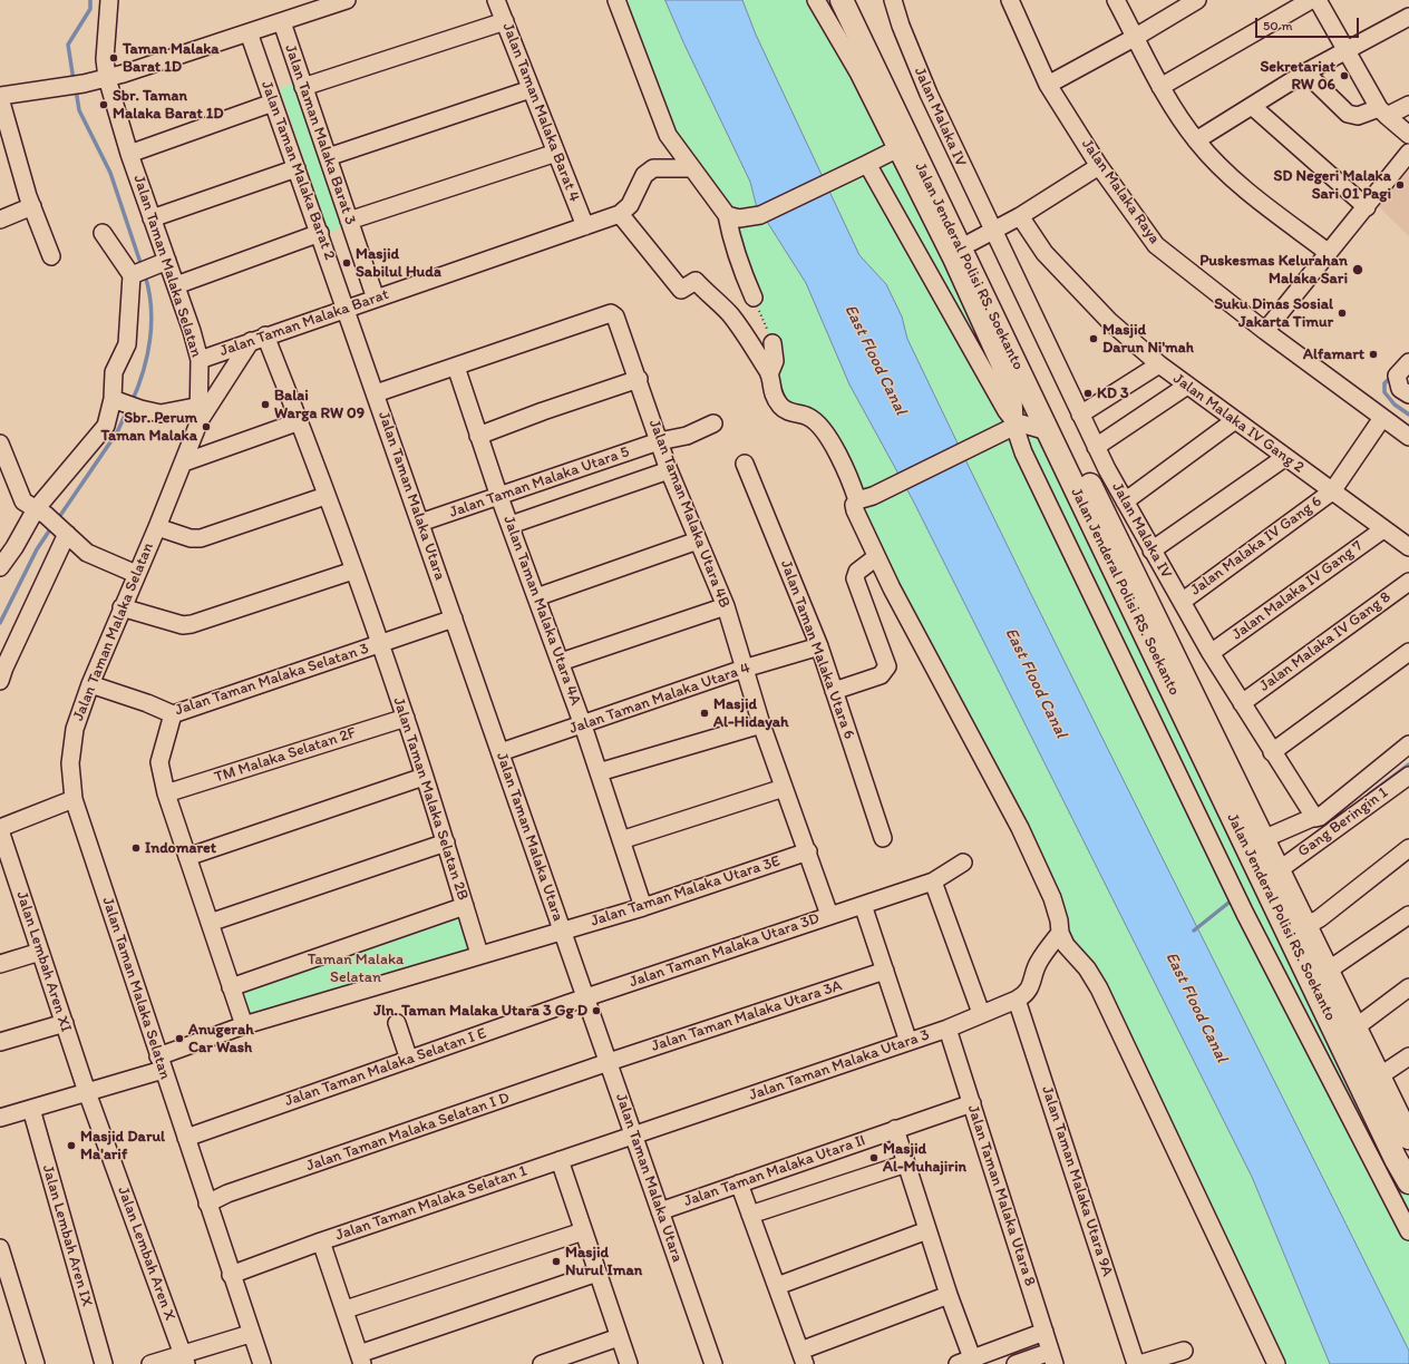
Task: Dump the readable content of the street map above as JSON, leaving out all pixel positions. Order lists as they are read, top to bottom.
{
  "streets": {
    "main road": ["Jalan Jenderal Polisi RS. Soekanto"],
    "street": [
      "Jalan Taman Malaka Barat 4",
      "Jalan Malaka IV",
      "Jalan Taman Malaka Barat 3",
      "Jalan Taman Malaka Barat 2",
      "Jalan Malaka Raya",
      "Jalan Taman Malaka Selatan",
      "Jalan Taman Malaka Barat",
      "Jalan Malaka IV Gang 2",
      "Jalan Taman Malaka Utara 5",
      "Jalan Taman Malaka Utara",
      "Jalan Taman Malaka Utara 4B",
      "Jalan Malaka IV Gang 6",
      "Jalan Malaka IV Gang 7",
      "Jalan Taman Malaka Utara 4A",
      "Jalan Malaka IV Gang 8",
      "Jalan Taman Malaka Utara 6",
      "Jalan Taman Malaka Selatan 3",
      "Jalan Taman Malaka Utara 4",
      "TM Malaka Selatan 2F",
      "Jalan Taman Malaka Selatan 2B",
      "Gang Beringin 1",
      "Jalan Taman Malaka Utara 3E",
      "Jalan Taman Malaka Utara 3D",
      "Jalan Lembah Aren XI",
      "Jalan Taman Malaka Utara 3A",
      "Jalan Taman Malaka Utara 3",
      "Jalan Taman Malaka Selatan I E",
      "Jalan Taman Malaka Selatan I D",
      "Jalan Taman Malaka Utara II",
      "Jalan Taman Malaka Utara 9A",
      "Jalan Taman Malaka Utara 8",
      "Jalan Taman Malaka Selatan 1",
      "Jalan Lembah Aren IX",
      "Jalan Lembah Aren X"
    ]
  },
  "crossings": [
    ["Jalan Taman Malaka Barat 4", "Jalan Taman Malaka Barat"],
    ["Jalan Malaka IV", "Jalan Malaka IV Gang 6"],
    ["Jalan Malaka IV", "Jalan Malaka IV Gang 7"],
    ["Jalan Malaka IV", "Jalan Malaka IV Gang 8"],
    ["Jalan Taman Malaka Barat 3", "Jalan Taman Malaka Barat"],
    ["Jalan Taman Malaka Barat 2", "Jalan Taman Malaka Barat"],
    ["Jalan Taman Malaka Barat 2", "Jalan Taman Malaka Utara"],
    ["Jalan Taman Malaka Selatan", "Jalan Taman Malaka Barat"],
    ["Jalan Taman Malaka Selatan", "Jalan Taman Malaka Selatan 3"],
    ["Jalan Taman Malaka Selatan", "Jalan Taman Malaka Utara 3E"],
    ["Jalan Taman Malaka Selatan", "Jalan Lembah Aren XI"],
    ["Jalan Taman Malaka Selatan", "Jalan Taman Malaka Selatan I E"],
    ["Jalan Taman Malaka Selatan", "Jalan Taman Malaka Selatan I D"],
    ["Jalan Taman Malaka Selatan", "Jalan Taman Malaka Selatan 1"],
    ["Jalan Jenderal Polisi RS. Soekanto", "Gang Beringin 1"],
    ["Jalan Taman Malaka Barat", "Jalan Taman Malaka Utara"],
    ["Jalan Taman Malaka Barat", "Jalan Taman Malaka Selatan 2B"],
    ["Jalan Malaka IV Gang 2", "Jalan Malaka IV Gang 6"],
    ["Jalan Malaka IV Gang 2", "Jalan Malaka IV Gang 7"],
    ["Jalan Taman Malaka Utara 5", "Jalan Taman Malaka Utara"],
    ["Jalan Taman Malaka Utara 5", "Jalan Taman Malaka Utara 4B"],
    ["Jalan Taman Malaka Utara 5", "Jalan Taman Malaka Utara 4A"],
    ["Jalan Taman Malaka Utara", "Jalan Taman Malaka Selatan 3"],
    ["Jalan Taman Malaka Utara", "Jalan Taman Malaka Utara 4"],
    ["Jalan Taman Malaka Utara", "Jalan Taman Malaka Utara 3E"],
    ["Jalan Taman Malaka Utara", "Jalan Taman Malaka Utara 3D"],
    ["Jalan Taman Malaka Utara", "Jalan Taman Malaka Utara 3A"],
    ["Jalan Taman Malaka Utara", "Jalan Taman Malaka Utara 3"],
    ["Jalan Taman Malaka Utara", "Jalan Taman Malaka Selatan I E"],
    ["Jalan Taman Malaka Utara", "Jalan Taman Malaka Selatan I D"],
    ["Jalan Taman Malaka Utara", "Jalan Taman Malaka Utara II"],
    ["Jalan Taman Malaka Utara", "Jalan Taman Malaka Selatan 1"],
    ["Jalan Taman Malaka Utara 4B", "Jalan Taman Malaka Utara 4A"],
    ["Jalan Taman Malaka Utara 4B", "Jalan Taman Malaka Utara 4"],
    ["Jalan Taman Malaka Utara 4B", "Jalan Taman Malaka Utara 3E"],
    ["Jalan Taman Malaka Utara 4B", "Jalan Taman Malaka Utara 3D"],
    ["Jalan Taman Malaka Utara 4A", "Jalan Taman Malaka Utara 4"],
    ["Jalan Taman Malaka Utara 6", "Jalan Taman Malaka Utara 4"],
    ["Jalan Taman Malaka Selatan 3", "Jalan Taman Malaka Selatan 2B"],
    ["TM Malaka Selatan 2F", "Jalan Taman Malaka Selatan 2B"],
    ["Jalan Taman Malaka Selatan 2B", "Jalan Taman Malaka Utara 3E"],
    ["Jalan Taman Malaka Utara 3E", "Jalan Lembah Aren XI"],
    ["Jalan Taman Malaka Utara 3E", "Jalan Lembah Aren IX"],
    ["Jalan Taman Malaka Utara 3E", "Jalan Lembah Aren X"],
    ["Jalan Taman Malaka Utara 3D", "Jalan Taman Malaka Selatan I E"],
    ["Jalan Lembah Aren XI", "Jalan Lembah Aren X"],
    ["Jalan Taman Malaka Utara 3A", "Jalan Taman Malaka Selatan I D"],
    ["Jalan Taman Malaka Utara 3", "Jalan Taman Malaka Utara 9A"],
    ["Jalan Taman Malaka Utara 3", "Jalan Taman Malaka Utara 8"],
    ["Jalan Taman Malaka Utara 3", "Jalan Taman Malaka Selatan 1"],
    ["Jalan Taman Malaka Utara II", "Jalan Taman Malaka Utara 8"]
  ],
  "water": ["East Flood Canal"],
  "parks": ["Taman Malaka Selatan"],
  "places": [
    "Taman Malaka Barat 1D",
    "Sekretariat RW 06",
    "Sbr. Taman Malaka Barat 1D",
    "SD Negeri Malaka Sari 01 Pagi",
    "Masjid Sabilul Huda",
    "Puskesmas Kelurahan Malaka Sari",
    "Suku Dinas Sosial Jakarta Timur",
    "Masjid Darun Ni'mah",
    "Alfamart",
    "KD 3",
    "Balai Warga RW 09",
    "Sbr. Perum Taman Malaka",
    "Masjid Al-Hidayah",
    "Indomaret",
    "Jln. Taman Malaka Utara 3 Gg D",
    "Anugerah Car Wash",
    "Masjid Darul Ma'arif",
    "Masjid Al-Muhajirin",
    "Masjid Nurul Iman"
  ],
  "scale_bar": "50 m"
}
